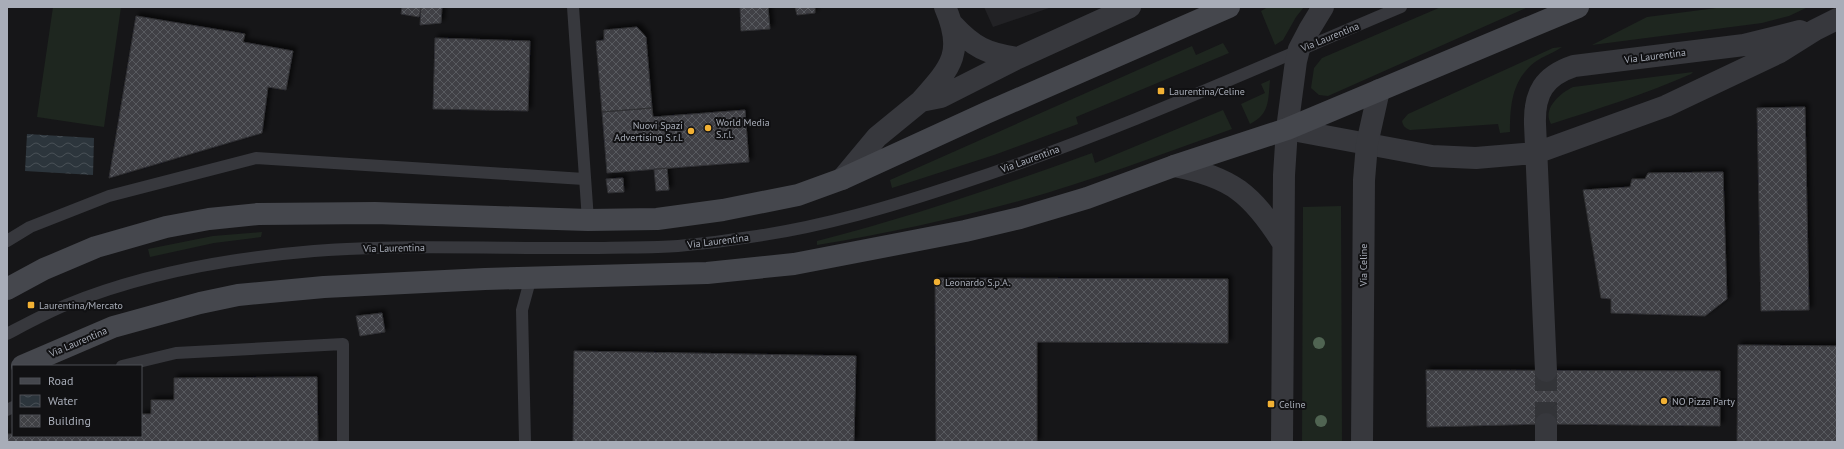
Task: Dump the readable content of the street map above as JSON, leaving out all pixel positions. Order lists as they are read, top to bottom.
{
  "streets": {
    "main road": ["Via Laurentina"],
    "street": ["Via Celine"]
  },
  "crossings": [
    ["Via Laurentina", "Via Celine"]
  ],
  "places": {
    "transit": ["Laurentina/Celine", "Laurentina/Mercato", "Celine"],
    "other": [
      "World Media S.r.l.",
      "Nuovi Spazi Advertising S.r.l.",
      "Leonardo S.p.A.",
      "NO Pizza Party"
    ]
  },
  "legend": ["Road", "Water", "Building"]
}
